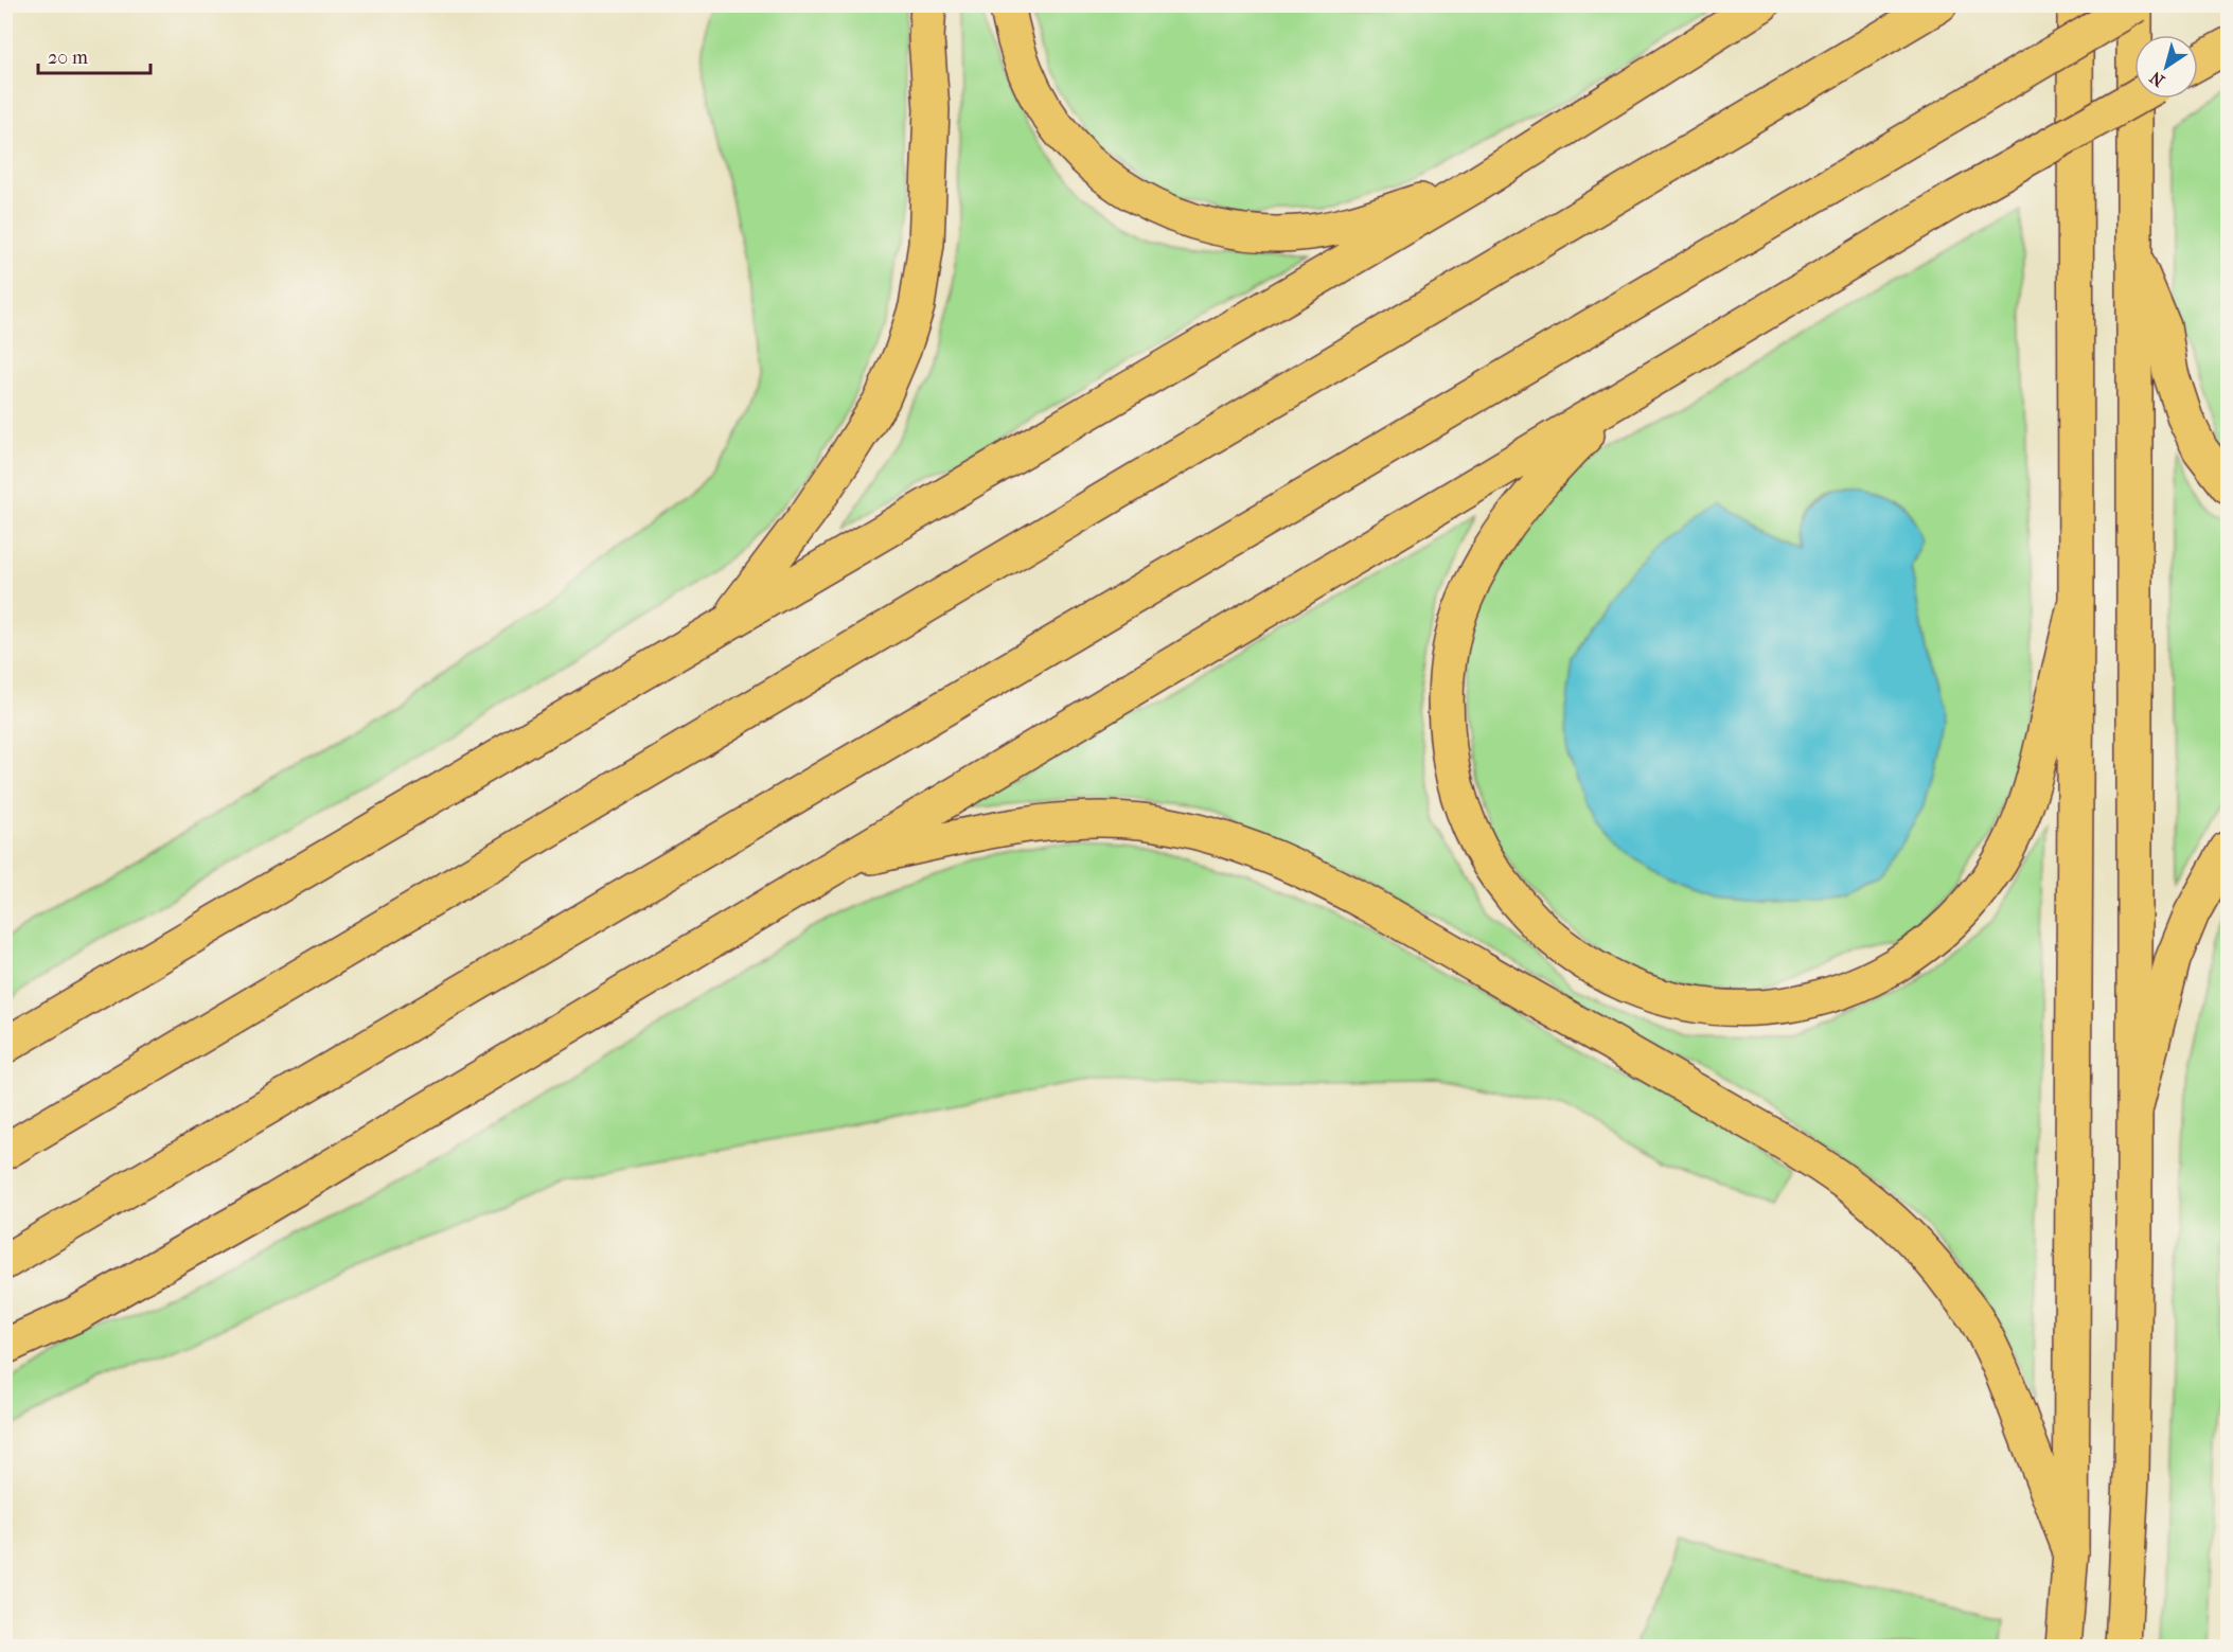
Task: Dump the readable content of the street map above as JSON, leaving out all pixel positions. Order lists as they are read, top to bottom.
{
  "scale_bar": "20 m",
  "north": "bottom left"
}
